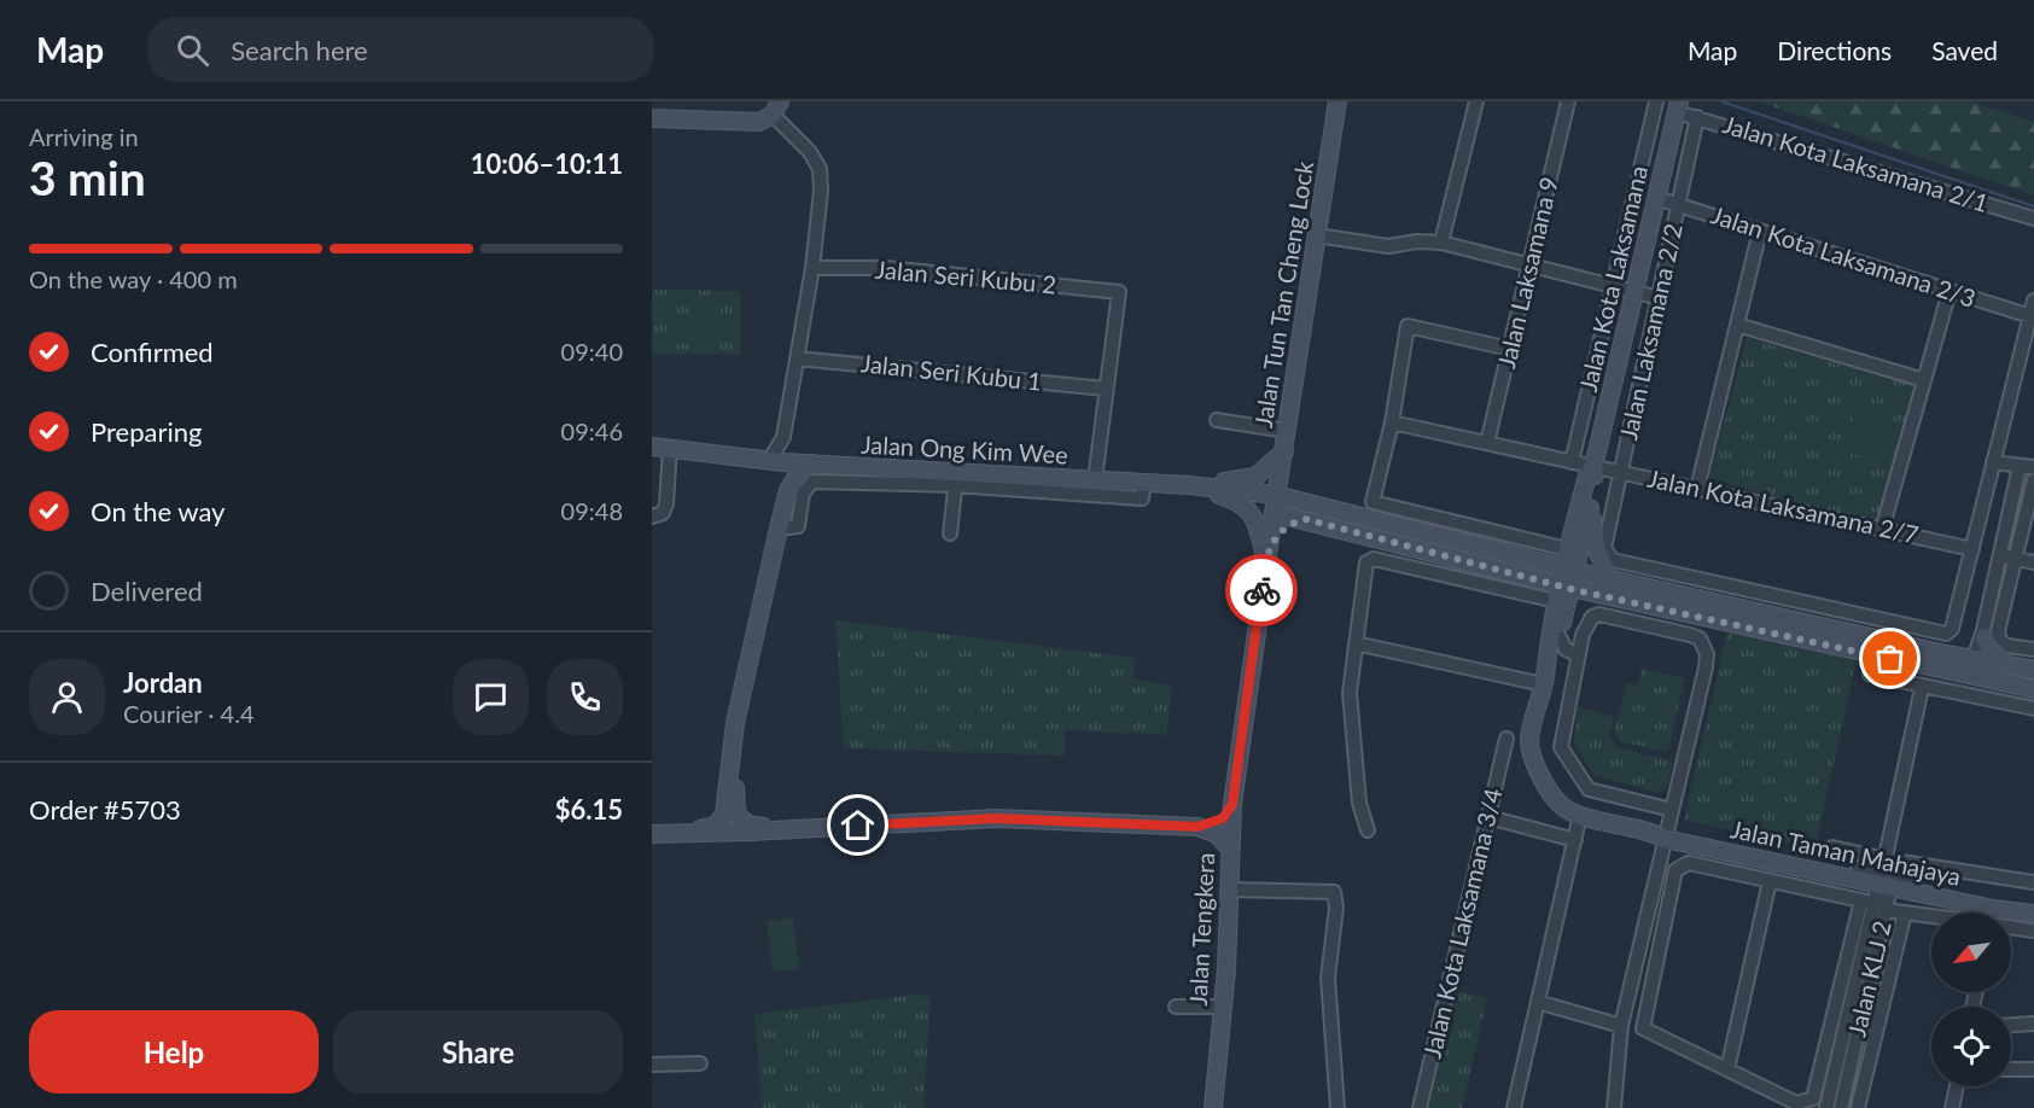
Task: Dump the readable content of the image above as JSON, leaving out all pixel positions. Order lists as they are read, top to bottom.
{
  "streets": {
    "main road": [
      "Jalan Kota Laksamana",
      "Jalan Tun Tan Cheng Lock",
      "Jalan Ong Kim Wee",
      "Jalan Taman Mahajaya",
      "Jalan Tengkera"
    ],
    "street": [
      "Jalan Kota Laksamana 2/1",
      "Jalan Kota Laksamana 2/3",
      "Jalan Laksamana 9",
      "Jalan Seri Kubu 2",
      "Jalan Laksamana 2/2",
      "Jalan Seri Kubu 1",
      "Jalan Kota Laksamana 2/7",
      "Jalan Kota Laksamana 3/4",
      "Jalan KLJ 2"
    ]
  },
  "crossings": [
    ["Jalan Kota Laksamana 2/1", "Jalan Kota Laksamana"],
    ["Jalan Kota Laksamana 2/1", "Jalan Laksamana 2/2"],
    ["Jalan Kota Laksamana 2/3", "Jalan Kota Laksamana"],
    ["Jalan Kota Laksamana 2/3", "Jalan Laksamana 2/2"],
    ["Jalan Laksamana 9", "Jalan Kota Laksamana 2/7"],
    ["Jalan Seri Kubu 2", "Jalan Seri Kubu 1"],
    ["Jalan Kota Laksamana", "Jalan Ong Kim Wee"],
    ["Jalan Kota Laksamana", "Jalan Kota Laksamana 2/7"],
    ["Jalan Kota Laksamana", "Jalan Taman Mahajaya"],
    ["Jalan Tun Tan Cheng Lock", "Jalan Ong Kim Wee"],
    ["Jalan Tun Tan Cheng Lock", "Jalan Tengkera"],
    ["Jalan Laksamana 2/2", "Jalan Kota Laksamana 2/7"],
    ["Jalan Ong Kim Wee", "Jalan Tengkera"],
    ["Jalan Taman Mahajaya", "Jalan KLJ 2"]
  ],
  "north": "bottom left",
  "page": {
    "header": "Map",
    "search": "Search here",
    "nav": ["Map", "Directions", "Saved"],
    "heading": ["3 min", "Arriving in", "10:06–10:11"],
    "panel": [
      "Jordan",
      "Courier · 4.4",
      "Order #5703",
      "$6.15"
    ],
    "bar": "On the way · 400 m",
    "list": [
      ["Confirmed", "09:40"],
      ["Preparing", "09:46"],
      ["On the way", "09:48"],
      "Delivered"
    ],
    "buttons": ["Help", "Share"]
  }
}
